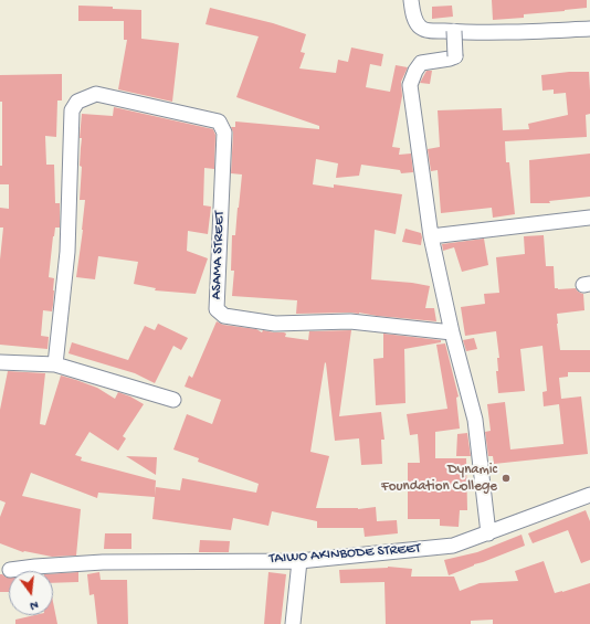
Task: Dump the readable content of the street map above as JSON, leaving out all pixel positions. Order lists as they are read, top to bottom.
{
  "streets": {
    "street": ["ASAMA STREET", "TAIWO AKINBODE STREET"]
  },
  "places": ["Dynamic Foundation College"],
  "north": "bottom"
}
